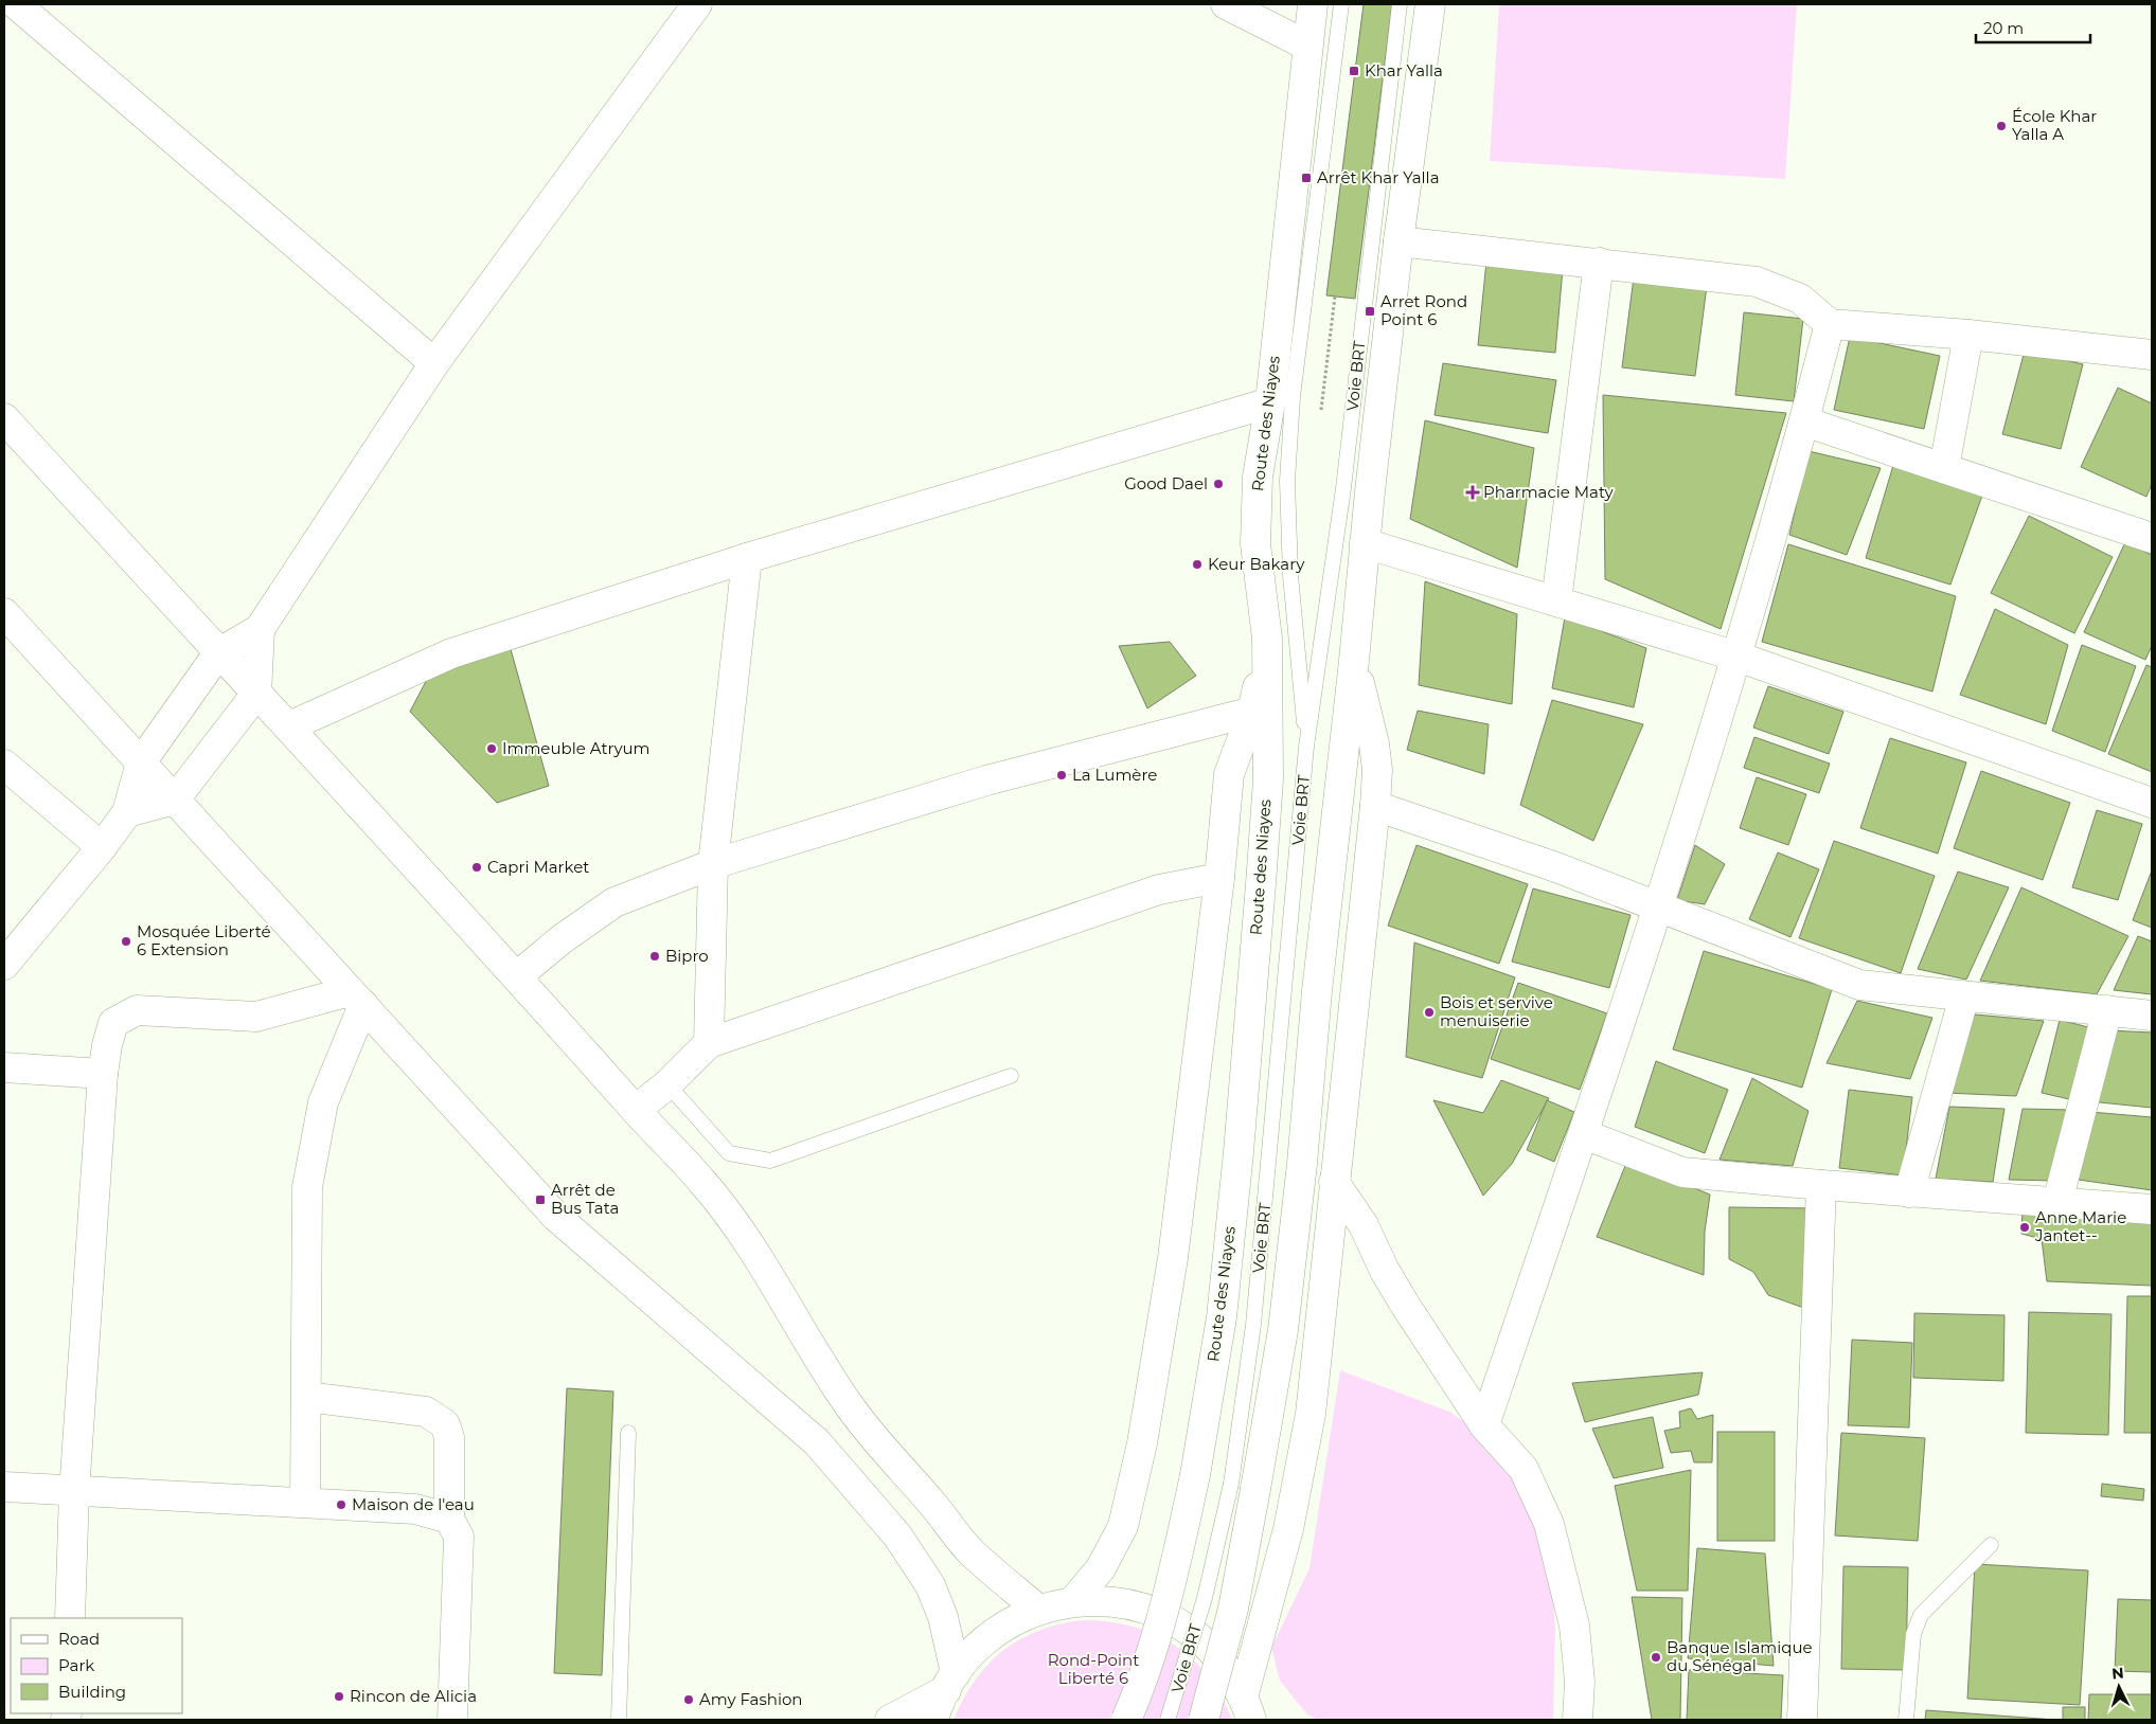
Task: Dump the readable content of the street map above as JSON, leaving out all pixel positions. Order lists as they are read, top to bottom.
{
  "streets": {
    "street": ["Route des Niayes"],
    "lane": ["Voie BRT"]
  },
  "parks": ["Rond-Point Liberté 6"],
  "places": {
    "transit": [
      "Khar Yalla",
      "Arrêt Khar Yalla",
      "Arret Rond Point 6",
      "Arrêt de Bus Tata"
    ],
    "other": [
      "École Khar Yalla A",
      "Good Dael",
      "Keur Bakary",
      "Immeuble Atryum",
      "La Lumère",
      "Capri Market",
      "Mosquée Liberté 6 Extension",
      "Bipro",
      "Bois et servive menuiserie",
      "Anne Marie Jantet--",
      "Maison de l'eau",
      "Banque Islamique du Sénégal",
      "Rincon de Alicia",
      "Amy Fashion"
    ],
    "health": ["Pharmacie Maty"]
  },
  "legend": ["Road", "Park", "Building"],
  "scale_bar": "20 m",
  "north": "top"
}
